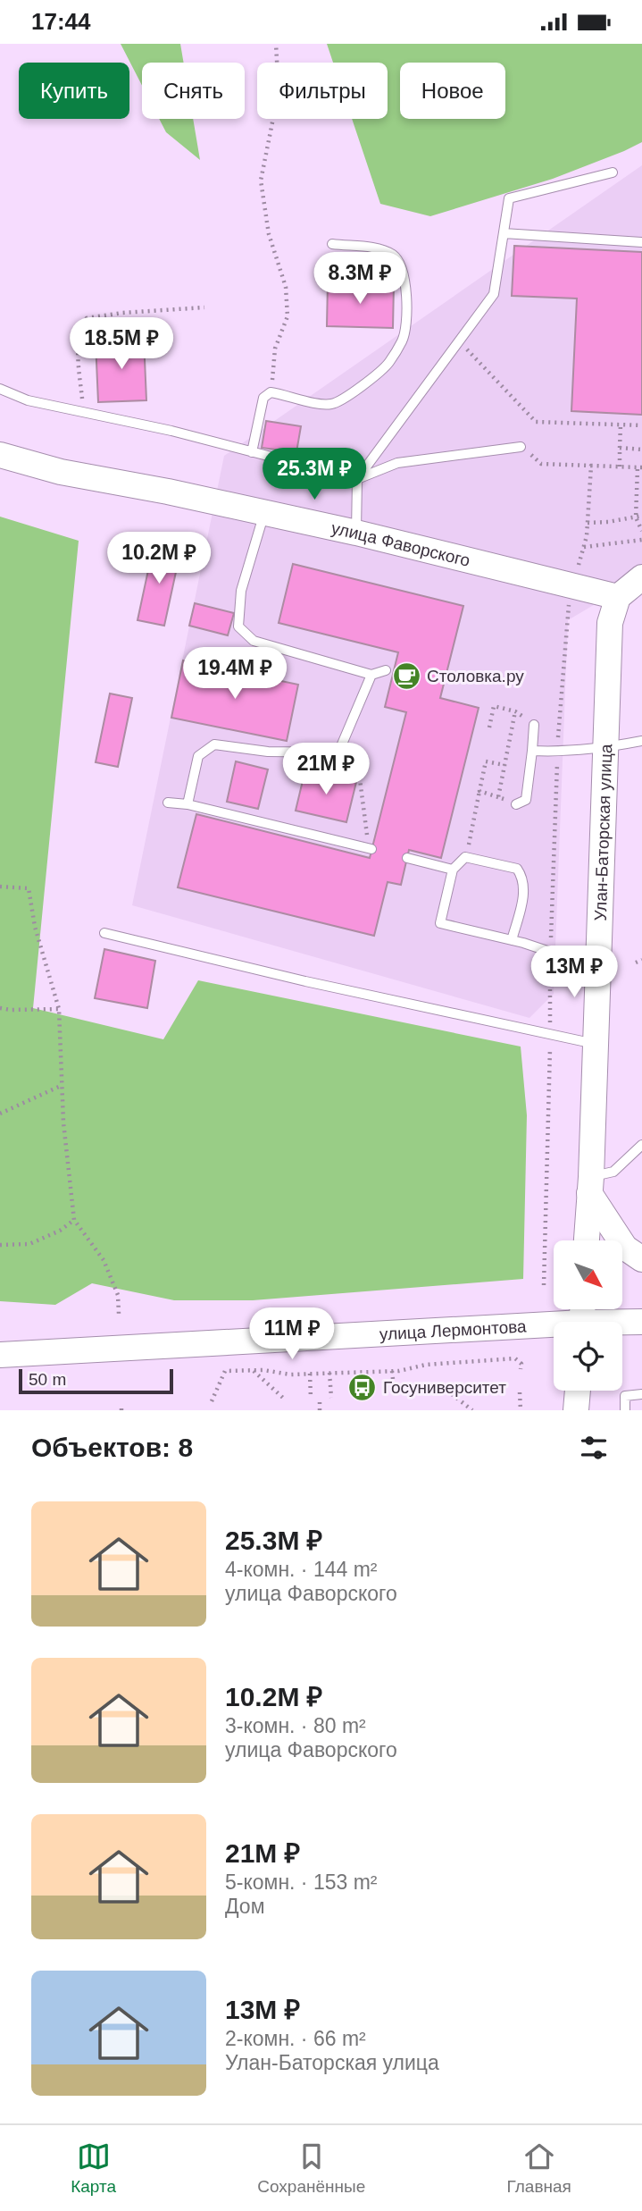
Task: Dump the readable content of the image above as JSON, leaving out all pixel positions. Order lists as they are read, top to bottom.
{
  "streets": {
    "street": ["улица Фаворского", "Улан-Баторская улица", "улица Лермонтова"]
  },
  "crossings": [
    ["улица Фаворского", "Улан-Баторская улица"]
  ],
  "places": {
    "cafe": ["Столовка.ру"],
    "bus stop": ["Госуниверситет"]
  },
  "scale_bar": "50 m",
  "north": "bottom right",
  "page": {
    "status": "17:44",
    "chip": [
      "Купить",
      "Снять",
      "Фильтры",
      "Новое"
    ],
    "price": [
      "8.3M ₽",
      "18.5M ₽",
      "25.3M ₽",
      "10.2M ₽",
      "19.4M ₽",
      "21M ₽",
      "13M ₽",
      "11M ₽"
    ],
    "scale": "50 m",
    "heading": "Объектов: 8",
    "list": [
      {
        "name": "25.3M ₽",
        "note": "4-комн. · 144 m² · улица Фаворского"
      },
      {
        "name": "10.2M ₽",
        "note": "3-комн. · 80 m² · улица Фаворского"
      },
      {
        "name": "21M ₽",
        "note": "5-комн. · 153 m² · Дом"
      },
      {
        "name": "13M ₽",
        "note": "2-комн. · 66 m² · Улан-Баторская улица"
      }
    ],
    "tabs": ["Карта", "Сохранённые", "Главная"]
  }
}
